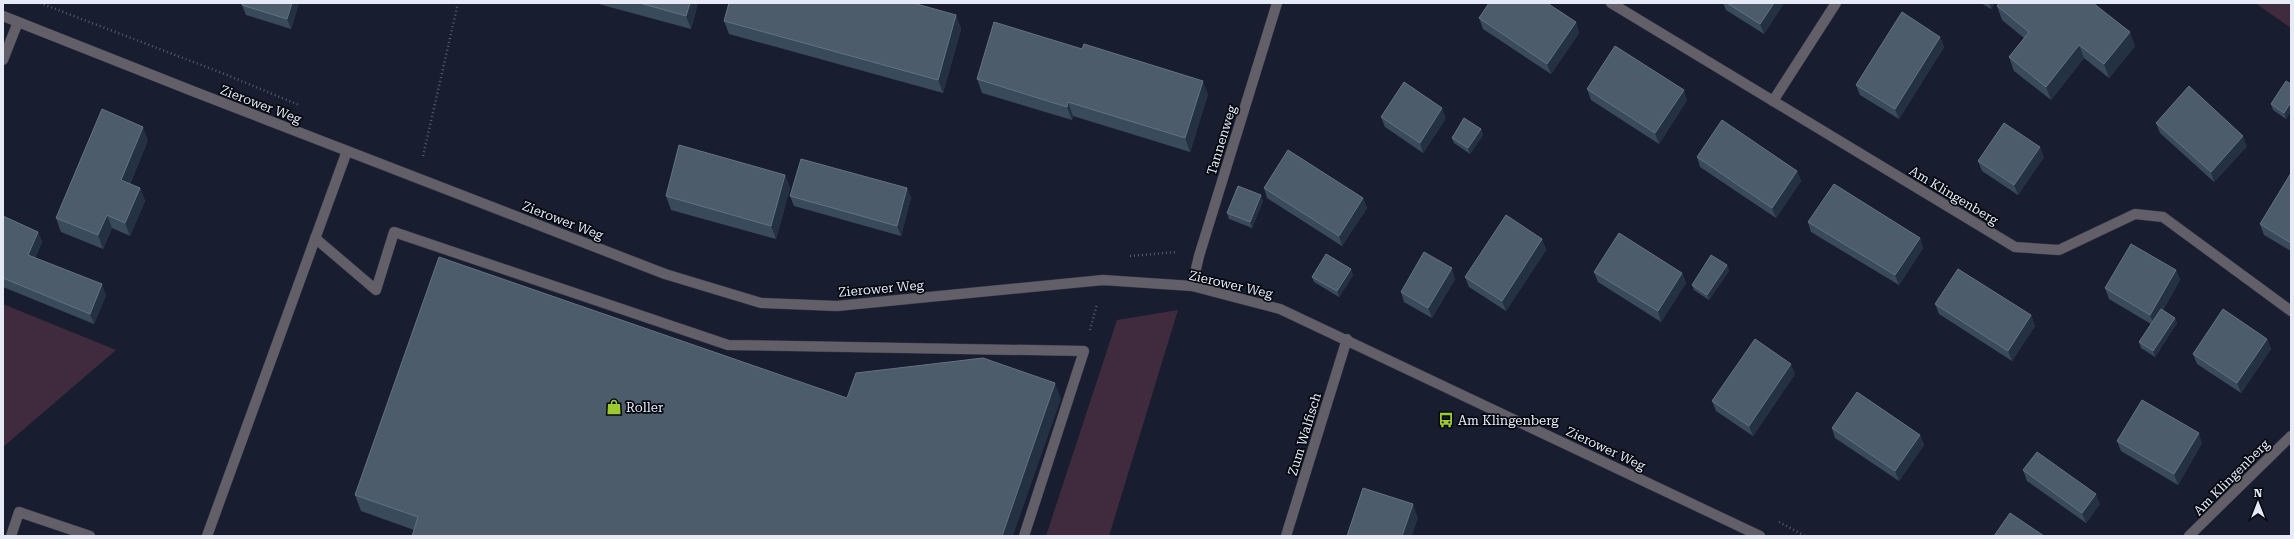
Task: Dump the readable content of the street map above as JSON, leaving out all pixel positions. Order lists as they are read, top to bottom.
{
  "streets": {
    "street": [
      "Zierower Weg",
      "Tannenweg",
      "Am Klingenberg",
      "Zum Walfisch"
    ]
  },
  "crossings": [
    ["Zierower Weg", "Tannenweg"],
    ["Zierower Weg", "Zum Walfisch"]
  ],
  "places": {
    "shop": ["Roller"],
    "bus stop": ["Am Klingenberg"]
  },
  "north": "top"
}
